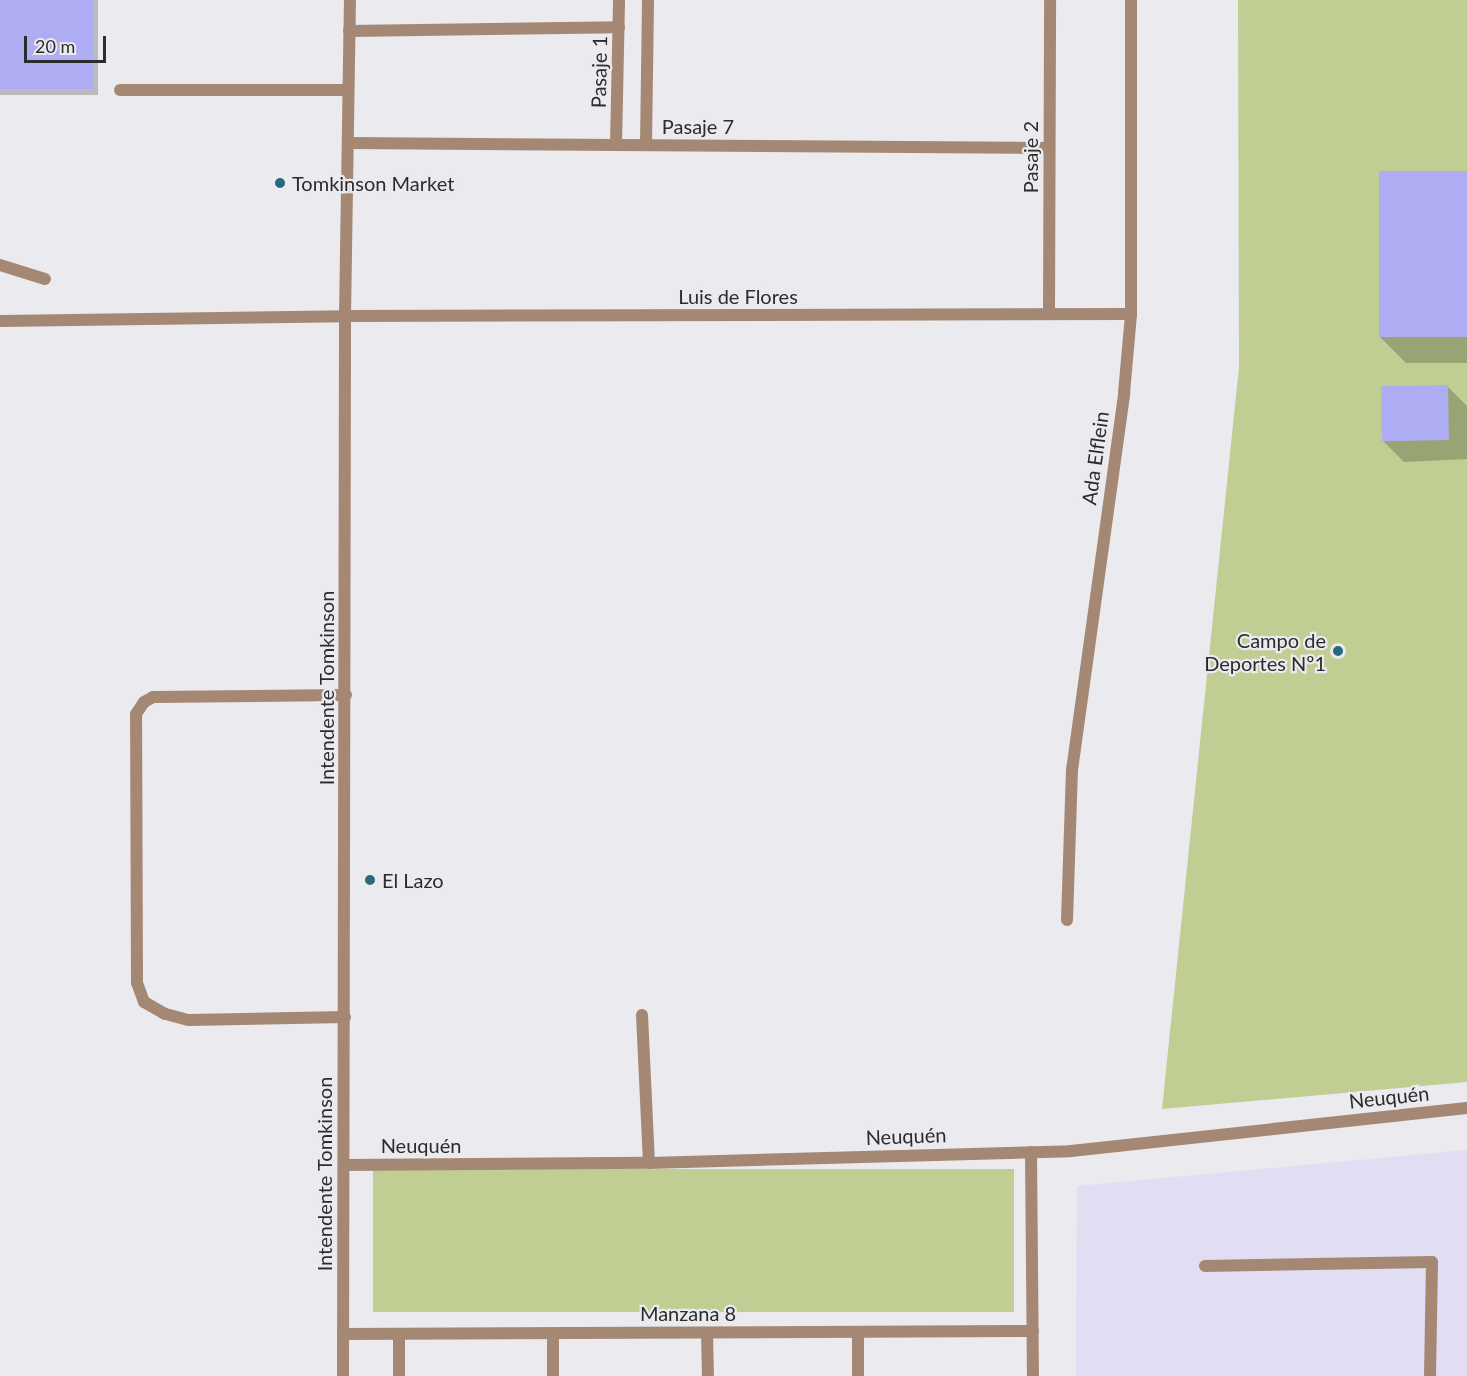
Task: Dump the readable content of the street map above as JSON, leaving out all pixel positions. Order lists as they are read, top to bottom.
{
  "streets": {
    "street": [
      "Pasaje 1",
      "Pasaje 7",
      "Pasaje 2",
      "Luis de Flores",
      "Ada Elflein",
      "Intendente Tomkinson",
      "Neuquén",
      "Manzana 8"
    ]
  },
  "crossings": [
    ["Pasaje 1", "Pasaje 7"],
    ["Pasaje 7", "Pasaje 2"],
    ["Pasaje 7", "Intendente Tomkinson"],
    ["Pasaje 2", "Luis de Flores"],
    ["Luis de Flores", "Ada Elflein"],
    ["Luis de Flores", "Intendente Tomkinson"],
    ["Intendente Tomkinson", "Neuquén"],
    ["Intendente Tomkinson", "Manzana 8"]
  ],
  "places": ["Tomkinson Market", "Campo de Deportes Nº1", "El Lazo"],
  "scale_bar": "20 m"
}
